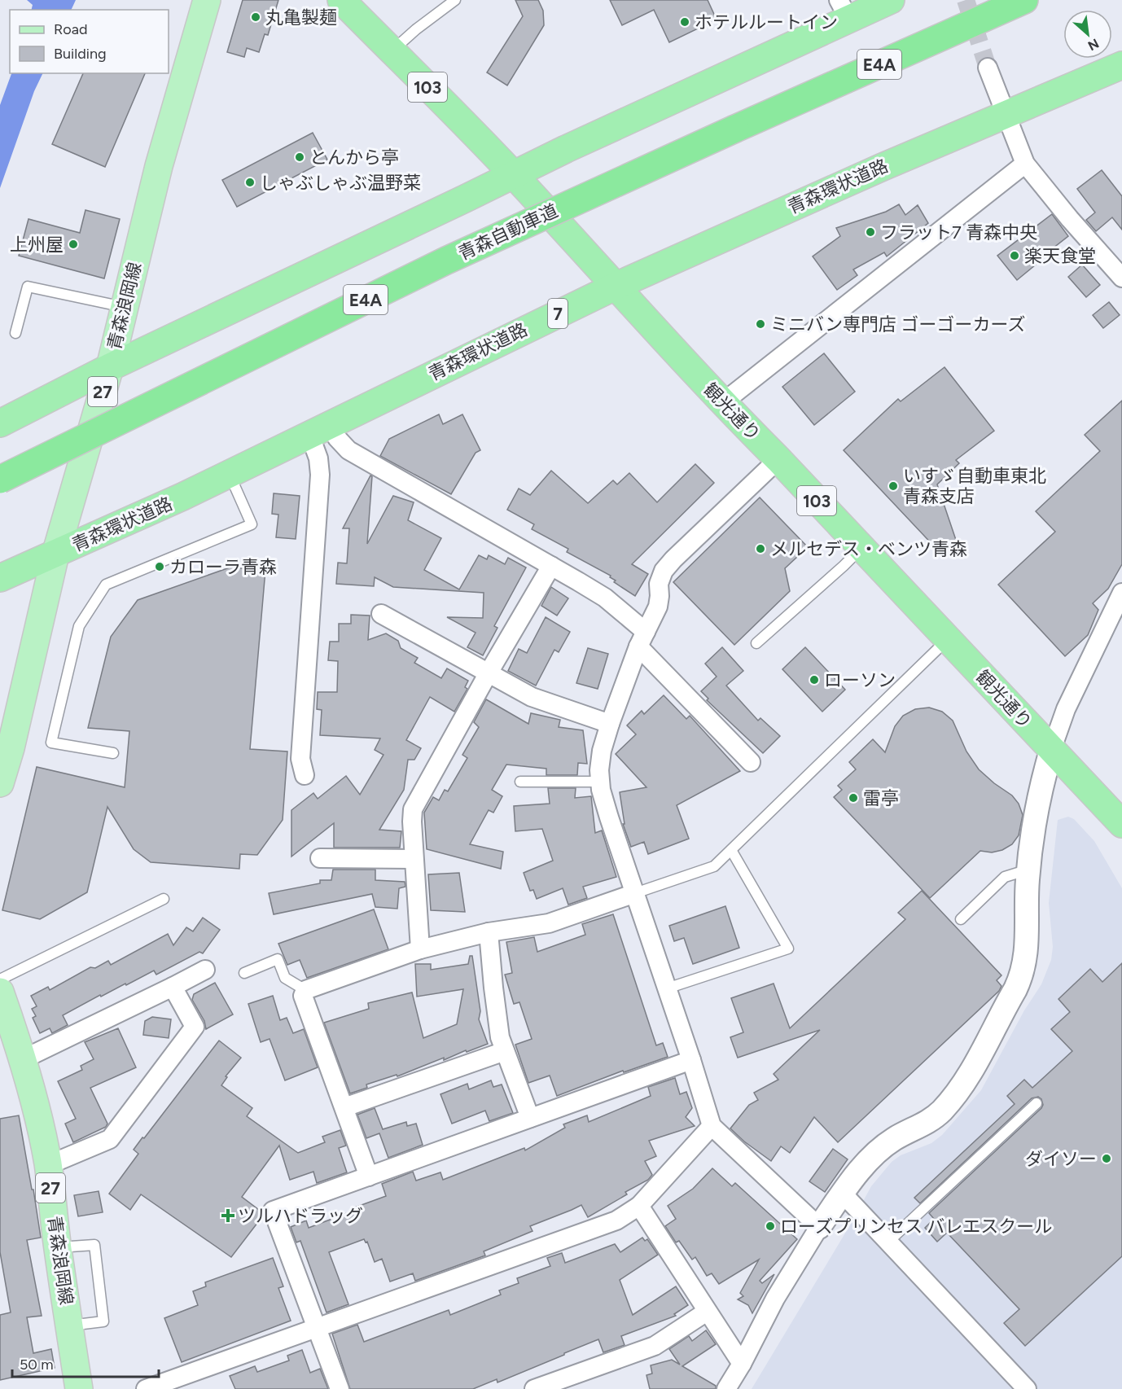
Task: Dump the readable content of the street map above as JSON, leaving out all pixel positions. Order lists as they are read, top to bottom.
{
  "streets": {
    "highway": [
      "E4A",
      "103",
      "青森環状道路",
      "青森自動車道",
      "7",
      "観光通り"
    ],
    "main road": ["青森浪岡線", "27"]
  },
  "crossings": [
    ["青森環状道路", "青森浪岡線"],
    ["青森環状道路", "観光通り"]
  ],
  "places": {
    "other": [
      "丸亀製麺",
      "ホテルルートイン",
      "とんから亭",
      "しゃぶしゃぶ温野菜",
      "フラット7 青森中央",
      "上州屋",
      "楽天食堂",
      "ミニバン専門店 ゴーゴーカーズ",
      "いすゞ自動車東北 青森支店",
      "メルセデス・ベンツ青森",
      "カローラ青森",
      "ローソン",
      "雷亭",
      "ダイソー",
      "ローズプリンセス バレエスクール"
    ],
    "health": ["ツルハドラッグ"]
  },
  "legend": ["Road", "Building"],
  "scale_bar": "50 m",
  "north": "bottom right"
}
